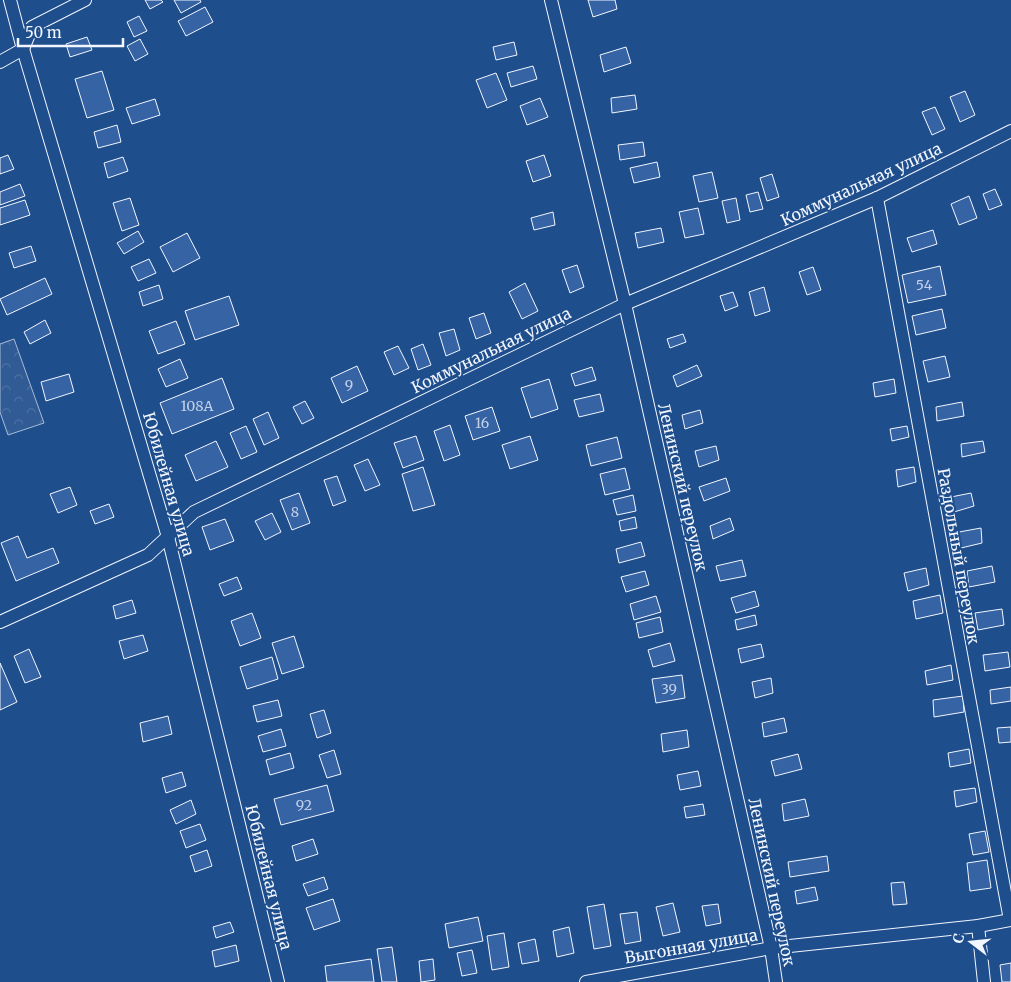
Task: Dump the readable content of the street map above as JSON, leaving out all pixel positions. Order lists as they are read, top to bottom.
{
  "streets": {
    "street": [
      "Коммунальная улица",
      "Юбилейная улица",
      "Ленинский переулок",
      "Раздольный переулок",
      "Выгонная улица"
    ]
  },
  "crossings": [
    ["Коммунальная улица", "Юбилейная улица"],
    ["Коммунальная улица", "Ленинский переулок"],
    ["Коммунальная улица", "Раздольный переулок"],
    ["Ленинский переулок", "Выгонная улица"],
    ["Раздольный переулок", "Выгонная улица"]
  ],
  "house_numbers": [
    "54",
    "9",
    "108А",
    "16",
    "8",
    "39",
    "92"
  ],
  "scale_bar": "50 m",
  "north": "left"
}
